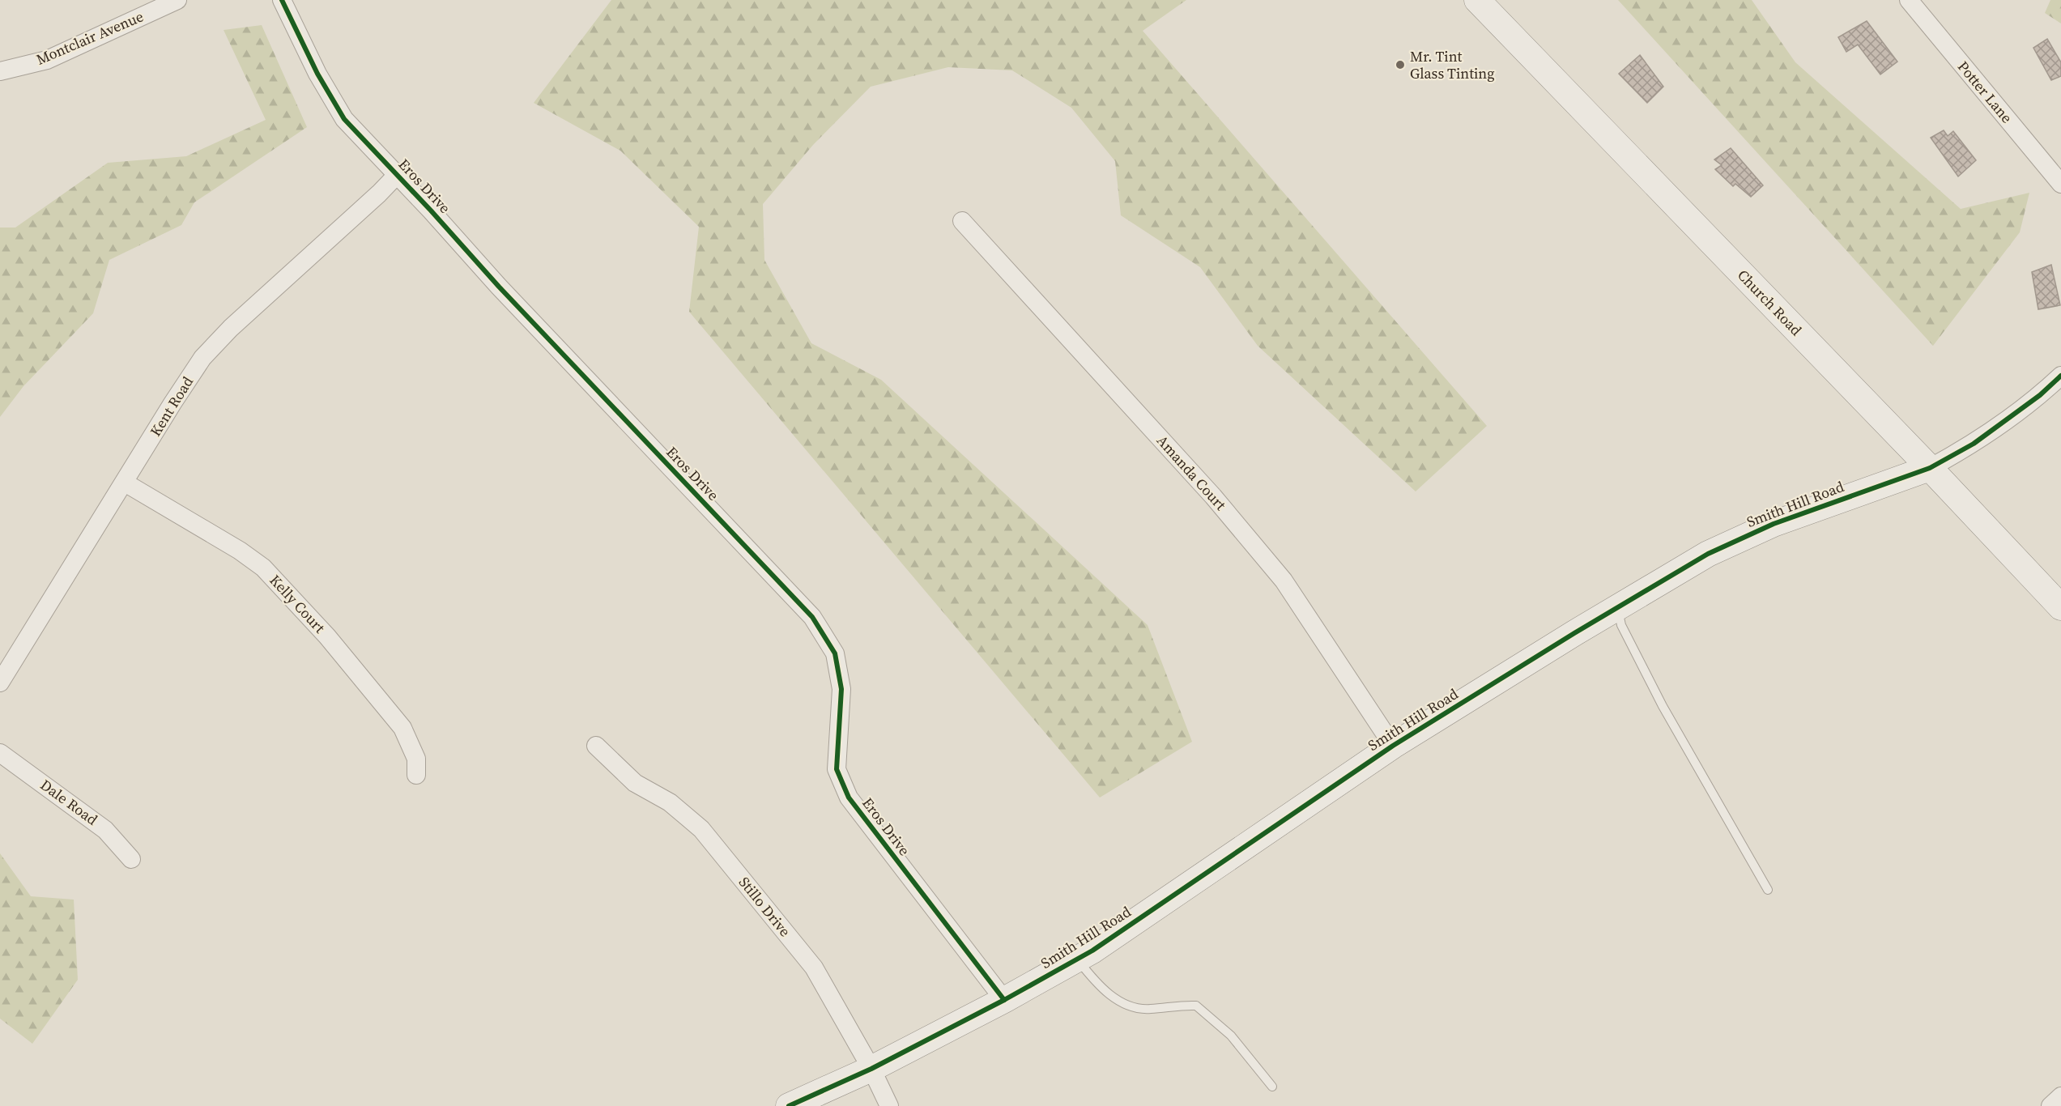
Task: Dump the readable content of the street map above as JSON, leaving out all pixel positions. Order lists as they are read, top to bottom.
{
  "streets": {
    "street": [
      "Montclair Avenue",
      "Potter Lane",
      "Eros Drive",
      "Church Road",
      "Kent Road",
      "Amanda Court",
      "Smith Hill Road",
      "Kelly Court",
      "Dale Road",
      "Stillo Drive"
    ]
  },
  "crossings": [
    ["Eros Drive", "Kent Road"],
    ["Eros Drive", "Smith Hill Road"],
    ["Church Road", "Smith Hill Road"],
    ["Kent Road", "Kelly Court"],
    ["Amanda Court", "Smith Hill Road"],
    ["Smith Hill Road", "Stillo Drive"]
  ],
  "places": ["Mr. Tint Glass Tinting"]
}
